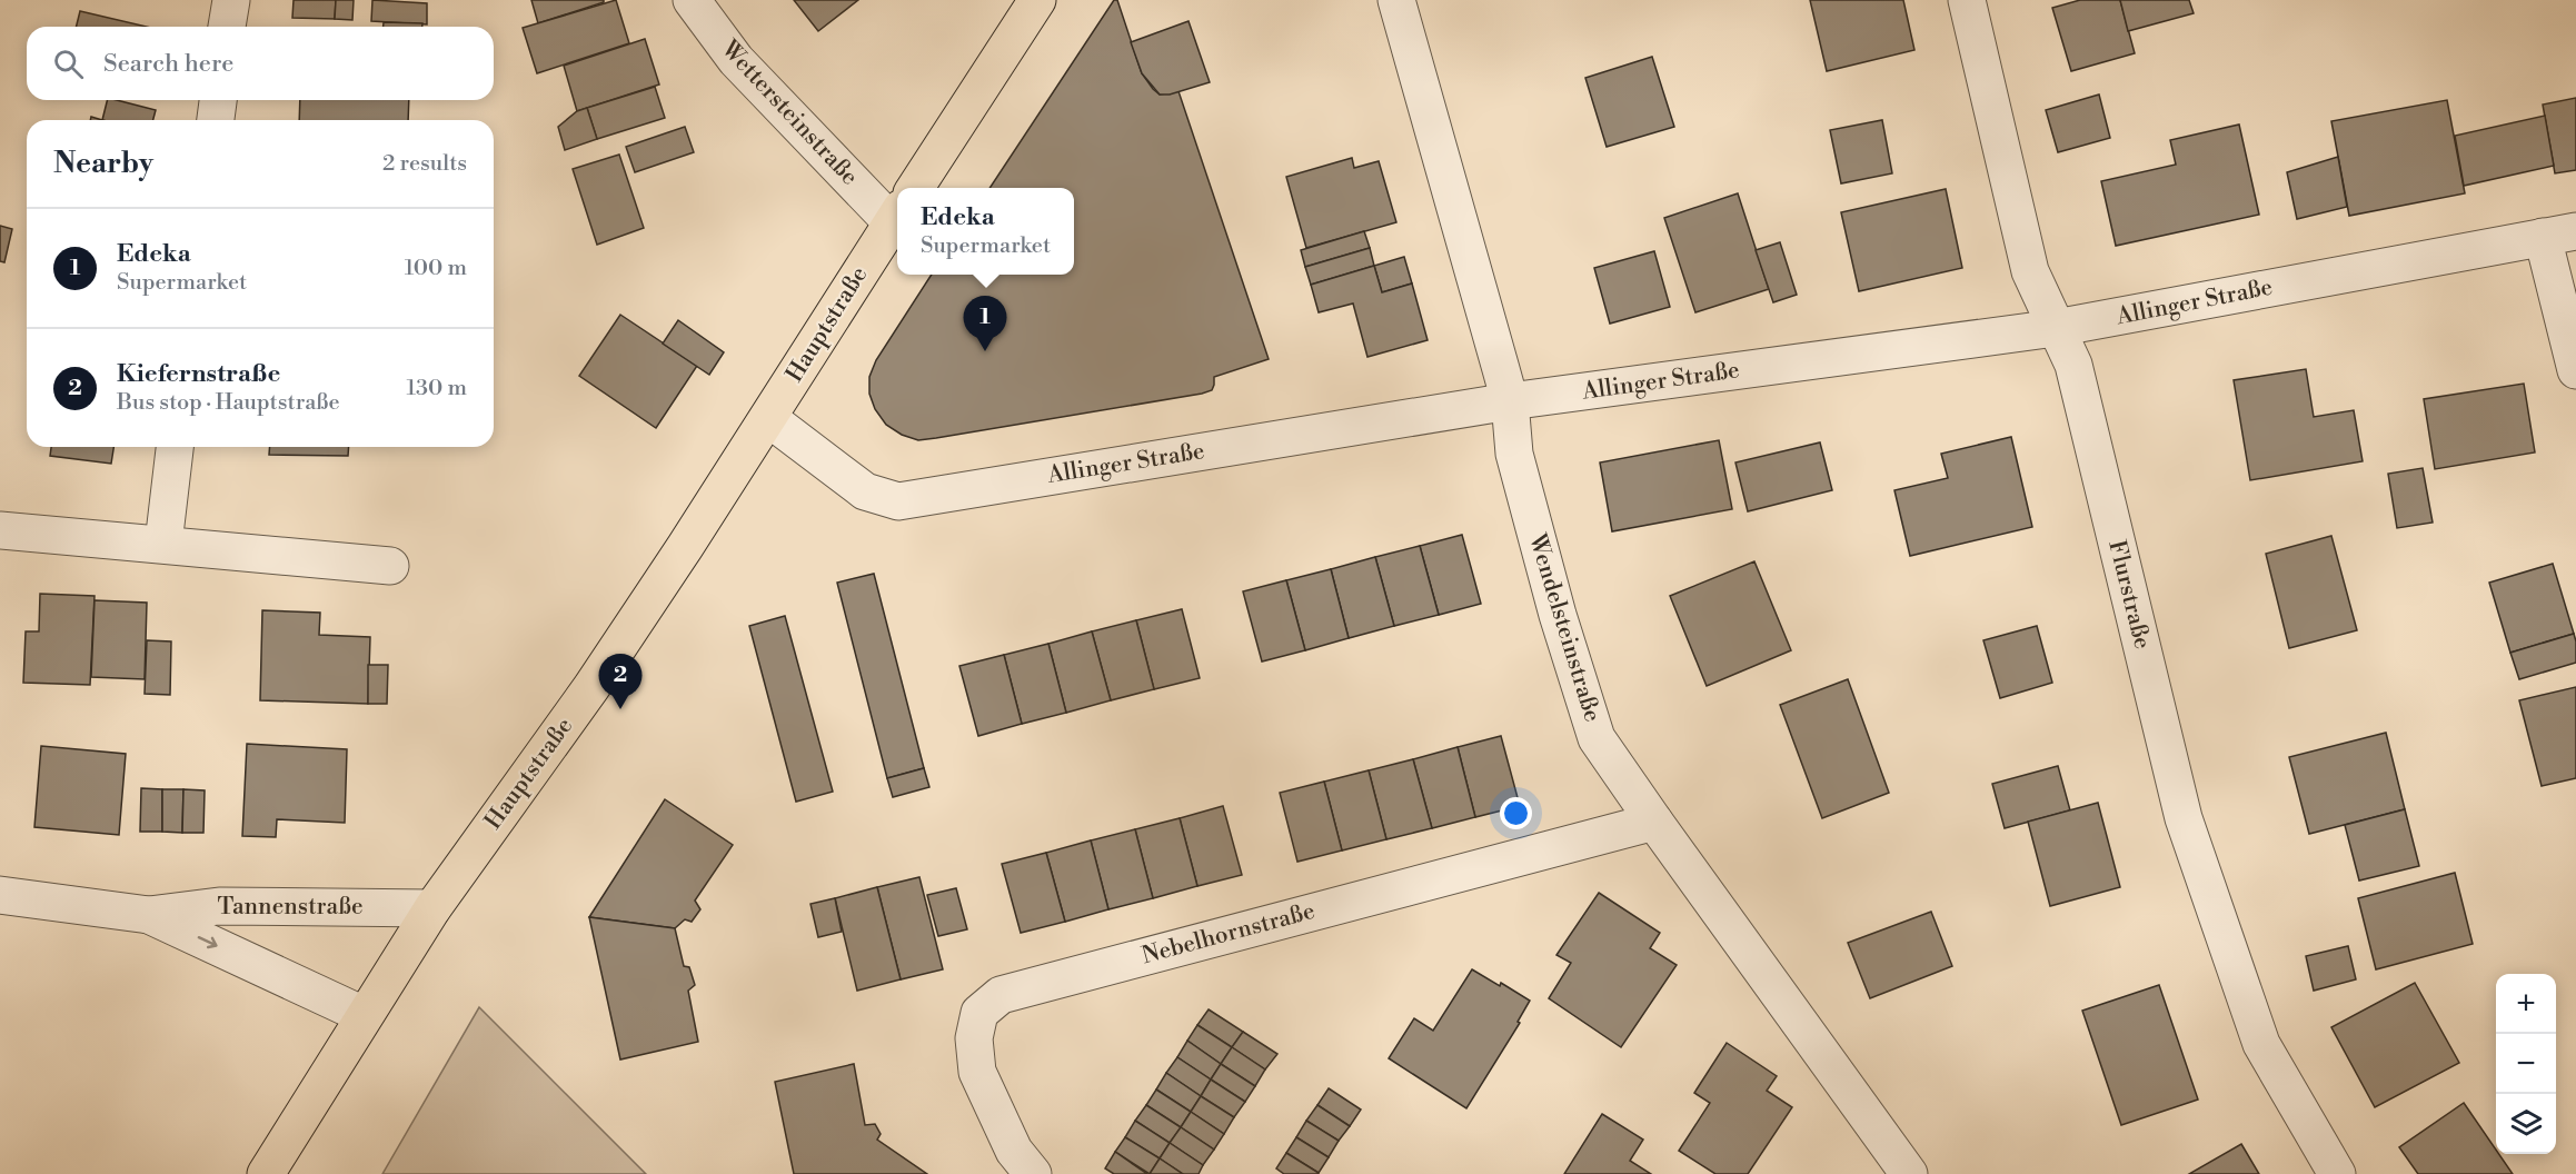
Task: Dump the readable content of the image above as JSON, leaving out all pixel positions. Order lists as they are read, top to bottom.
{
  "streets": {
    "main road": ["Hauptstraße"],
    "street": [
      "Wettersteinstraße",
      "Allinger Straße",
      "Flurstraße",
      "Wendelsteinstraße",
      "Tannenstraße",
      "Nebelhornstraße"
    ]
  },
  "crossings": [
    ["Allinger Straße", "Hauptstraße"],
    ["Allinger Straße", "Flurstraße"],
    ["Allinger Straße", "Wendelsteinstraße"],
    ["Hauptstraße", "Tannenstraße"],
    ["Wendelsteinstraße", "Nebelhornstraße"]
  ],
  "one_way": ["Tannenstraße"],
  "page": {
    "search": "Search here",
    "heading": ["Nearby", "2 results"],
    "popup": ["Edeka", "Supermarket"],
    "list": [
      {
        "mark": "1",
        "name": "Edeka",
        "note": "Supermarket",
        "value": "100 m"
      },
      {
        "mark": "2",
        "name": "Kiefernstraße",
        "note": "Bus stop · Hauptstraße",
        "value": "130 m"
      }
    ],
    "pins": ["1", "2"],
    "map_buttons": ["+", "−"]
  }
}
